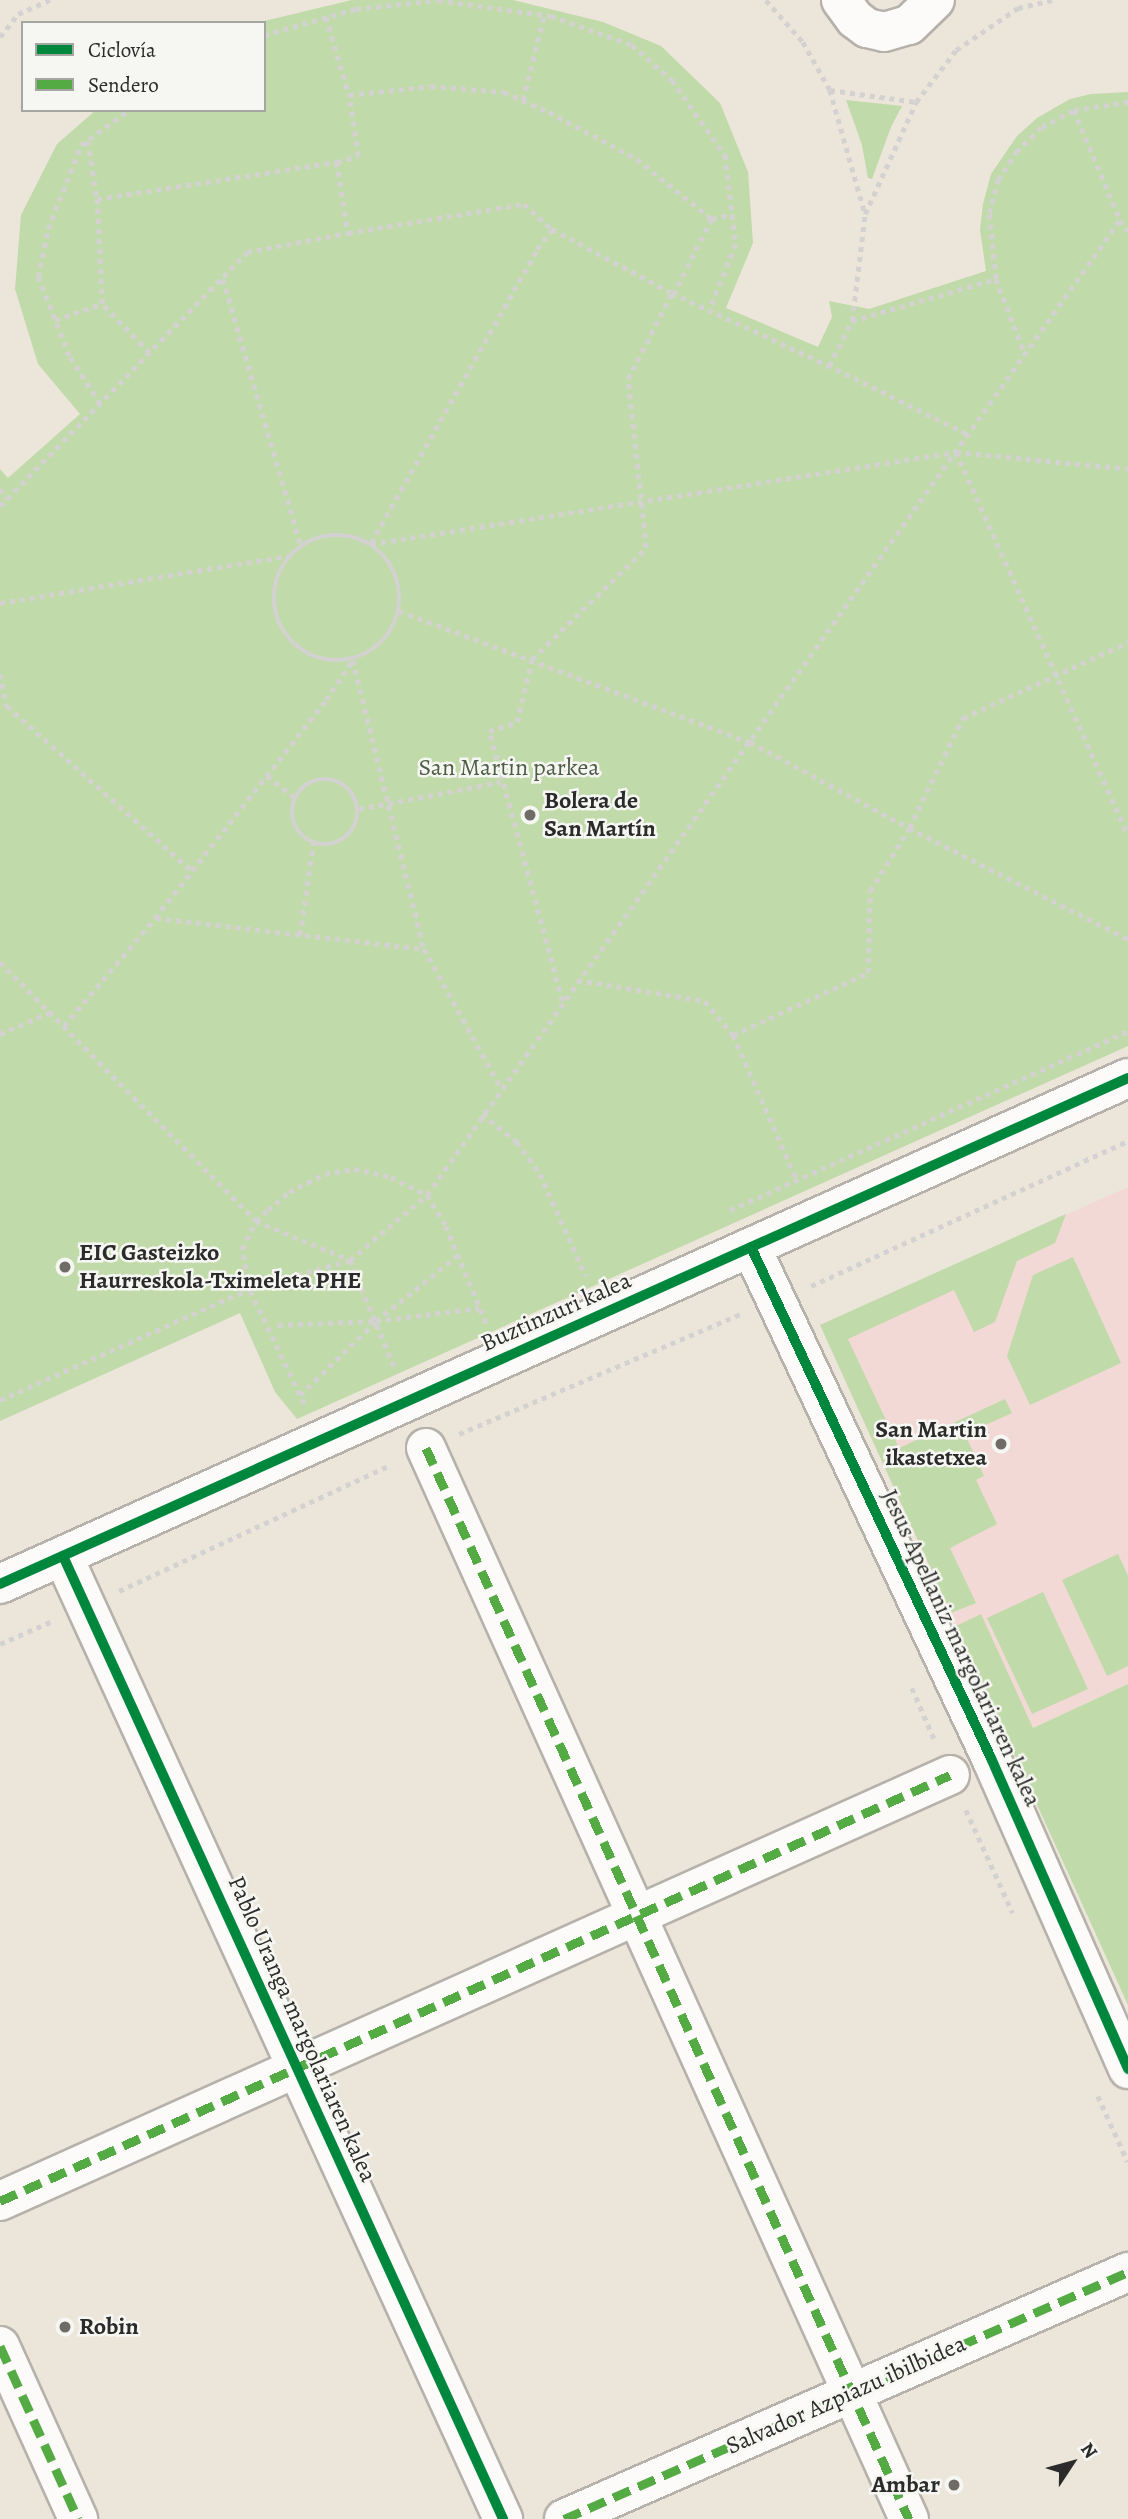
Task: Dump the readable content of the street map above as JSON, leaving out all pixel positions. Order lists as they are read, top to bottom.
{
  "streets": {
    "street": [
      "Buztinzuri kalea",
      "Jesus Apellaniz margolariaren kalea",
      "Pablo Uranga margolariaren kalea",
      "Salvador Azpiazu ibilbidea"
    ]
  },
  "crossings": [
    ["Buztinzuri kalea", "Jesus Apellaniz margolariaren kalea"],
    ["Buztinzuri kalea", "Pablo Uranga margolariaren kalea"]
  ],
  "parks": ["San Martin parkea"],
  "places": [
    "Bolera de San Martín",
    "EIC Gasteizko Haurreskola-Tximeleta PHE",
    "San Martin ikastetxea",
    "Robin",
    "Ambar"
  ],
  "legend": ["Ciclovía", "Sendero"],
  "north": "top right"
}
